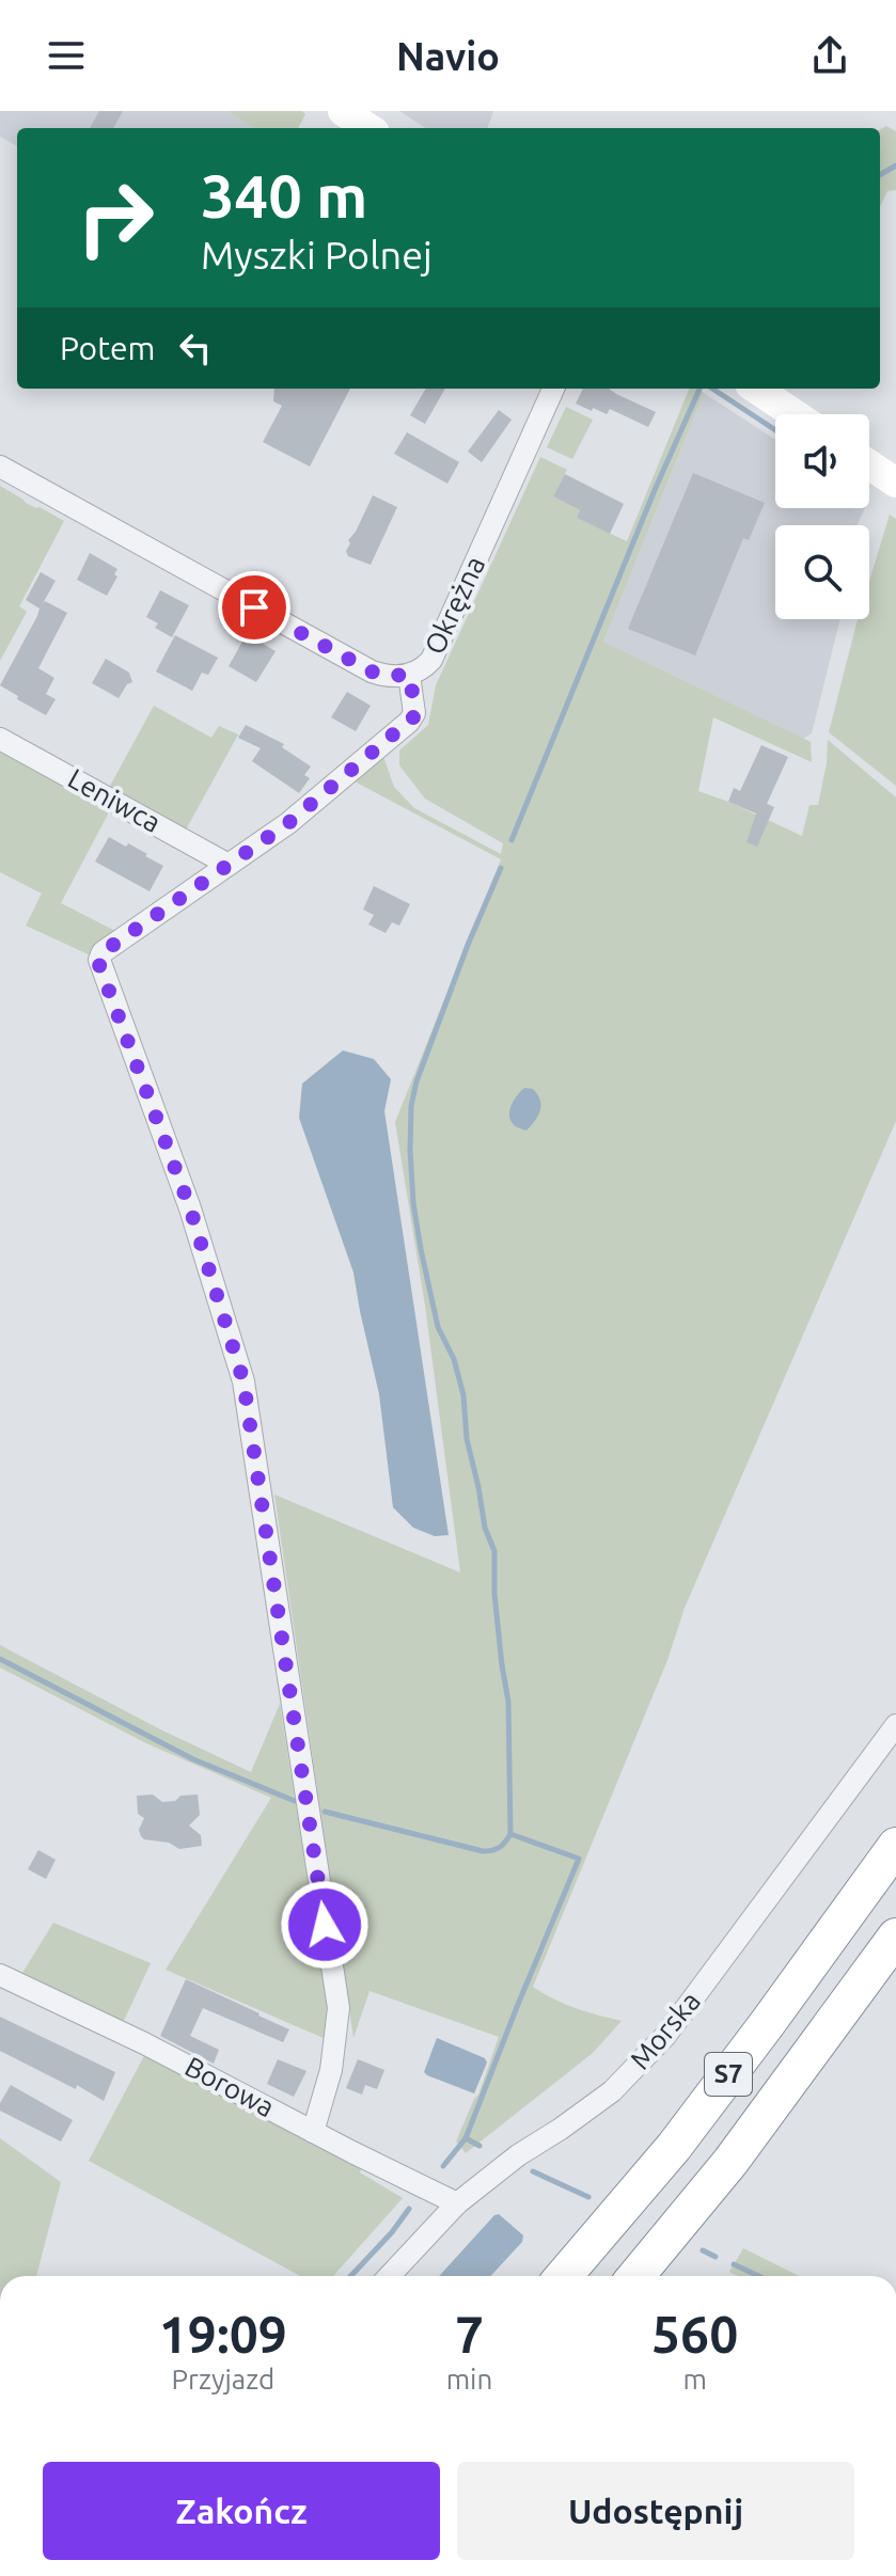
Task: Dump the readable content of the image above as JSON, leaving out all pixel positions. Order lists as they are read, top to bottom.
{
  "streets": {
    "highway": ["S7"],
    "street": [
      "Okrężna",
      "Leniwca",
      "Morska",
      "Borowa"
    ]
  },
  "crossings": [
    ["Morska", "Borowa"]
  ],
  "page": {
    "header": "Navio",
    "turn": ["340 m", "Myszki Polnej"],
    "then": "Potem",
    "eta": [
      "19:09",
      "Przyjazd",
      "7",
      "min",
      "560",
      "m"
    ],
    "buttons": ["Zakończ", "Udostępnij"]
  }
}
